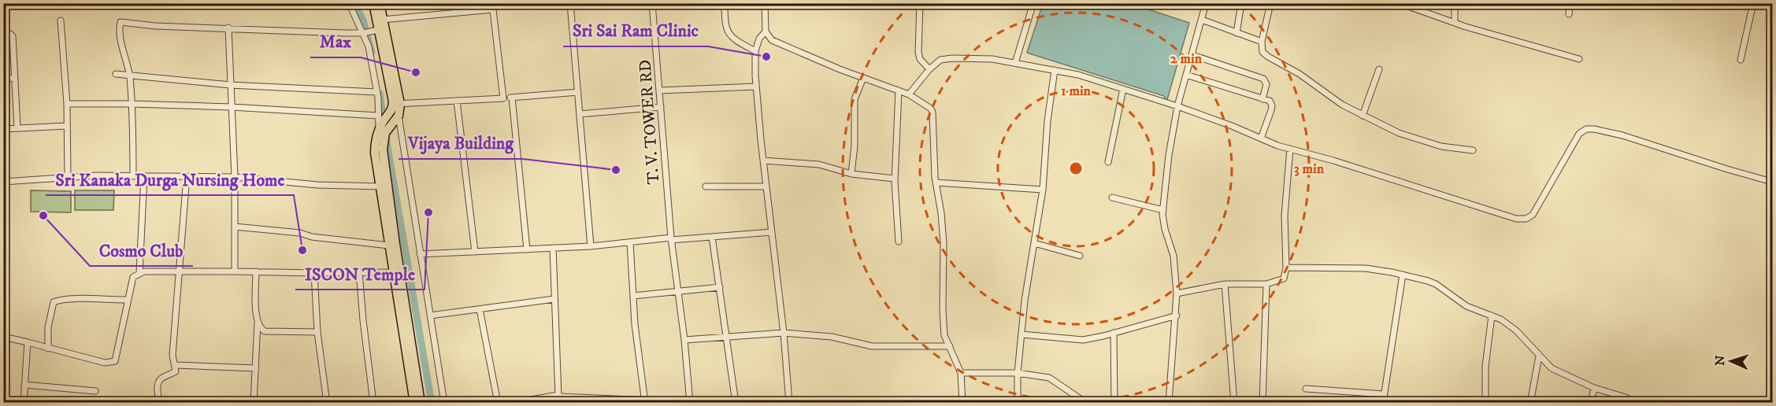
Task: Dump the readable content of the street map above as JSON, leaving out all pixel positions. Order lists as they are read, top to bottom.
{
  "streets": {
    "street": ["T. V. TOWER RD"]
  },
  "places": [
    "Sri Sai Ram Clinic",
    "Max",
    "Vijaya Building",
    "ISCON Temple",
    "Cosmo Club",
    "Sri Kanaka Durga Nursing Home"
  ],
  "north": "left",
  "rings": ["2 min", "1 min", "3 min"]
}
